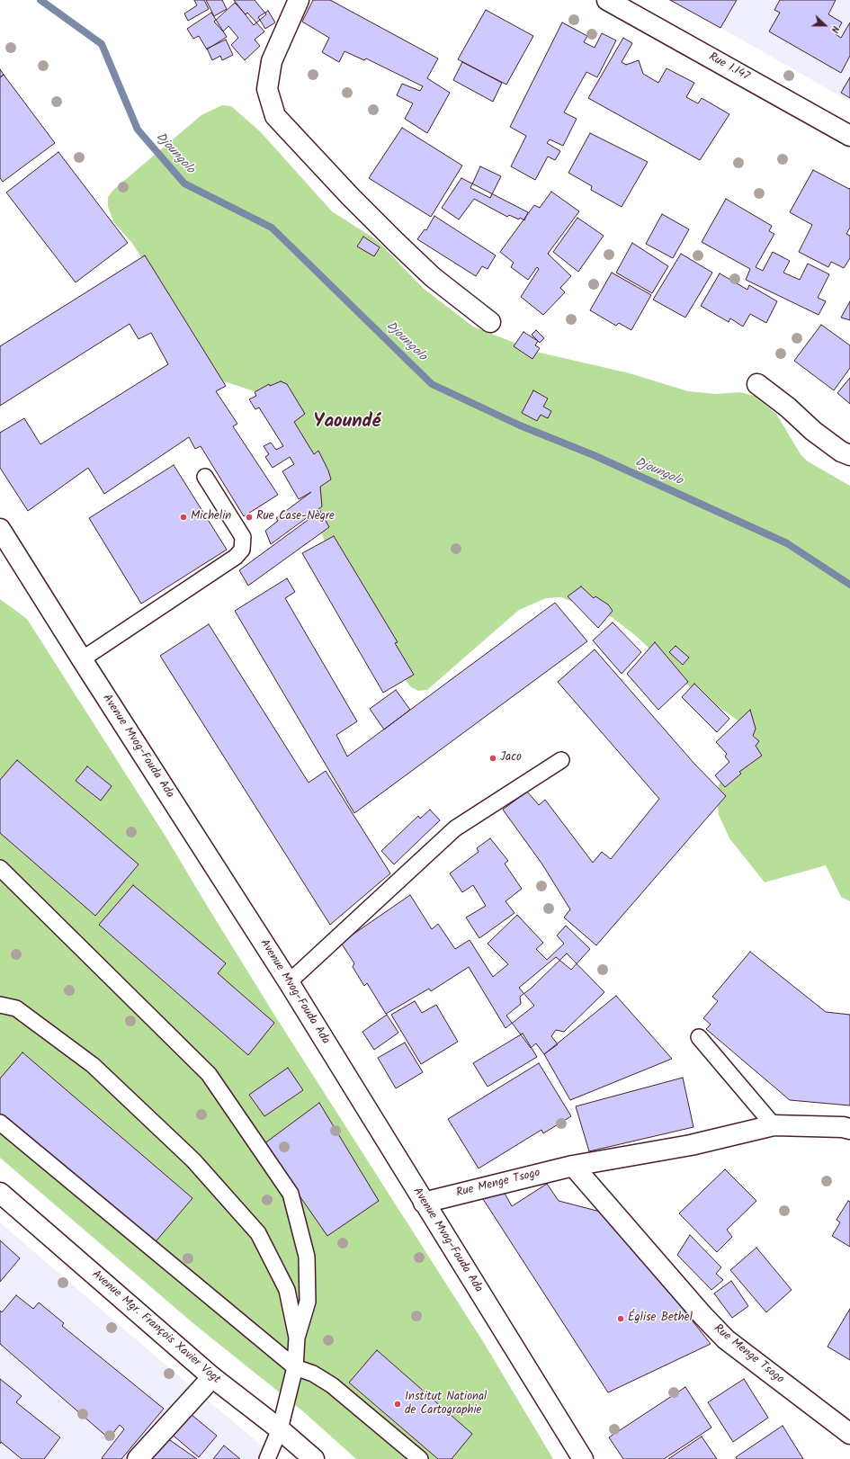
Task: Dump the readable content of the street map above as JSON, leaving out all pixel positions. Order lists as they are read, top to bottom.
{
  "streets": {
    "street": [
      "Rue 1.147",
      "Avenue Mvog-Fouda Ada",
      "Rue Menge Tsogo",
      "Avenue Mgr. François Xavier Vogt"
    ]
  },
  "crossings": [
    ["Avenue Mvog-Fouda Ada", "Rue Menge Tsogo"]
  ],
  "districts": ["Yaoundé"],
  "water": ["Djoungolo"],
  "places": [
    "Michelin",
    "Rue Case-Nègre",
    "Jaco",
    "Église Bethel",
    "Institut National de Cartographie"
  ],
  "north": "right"
}
